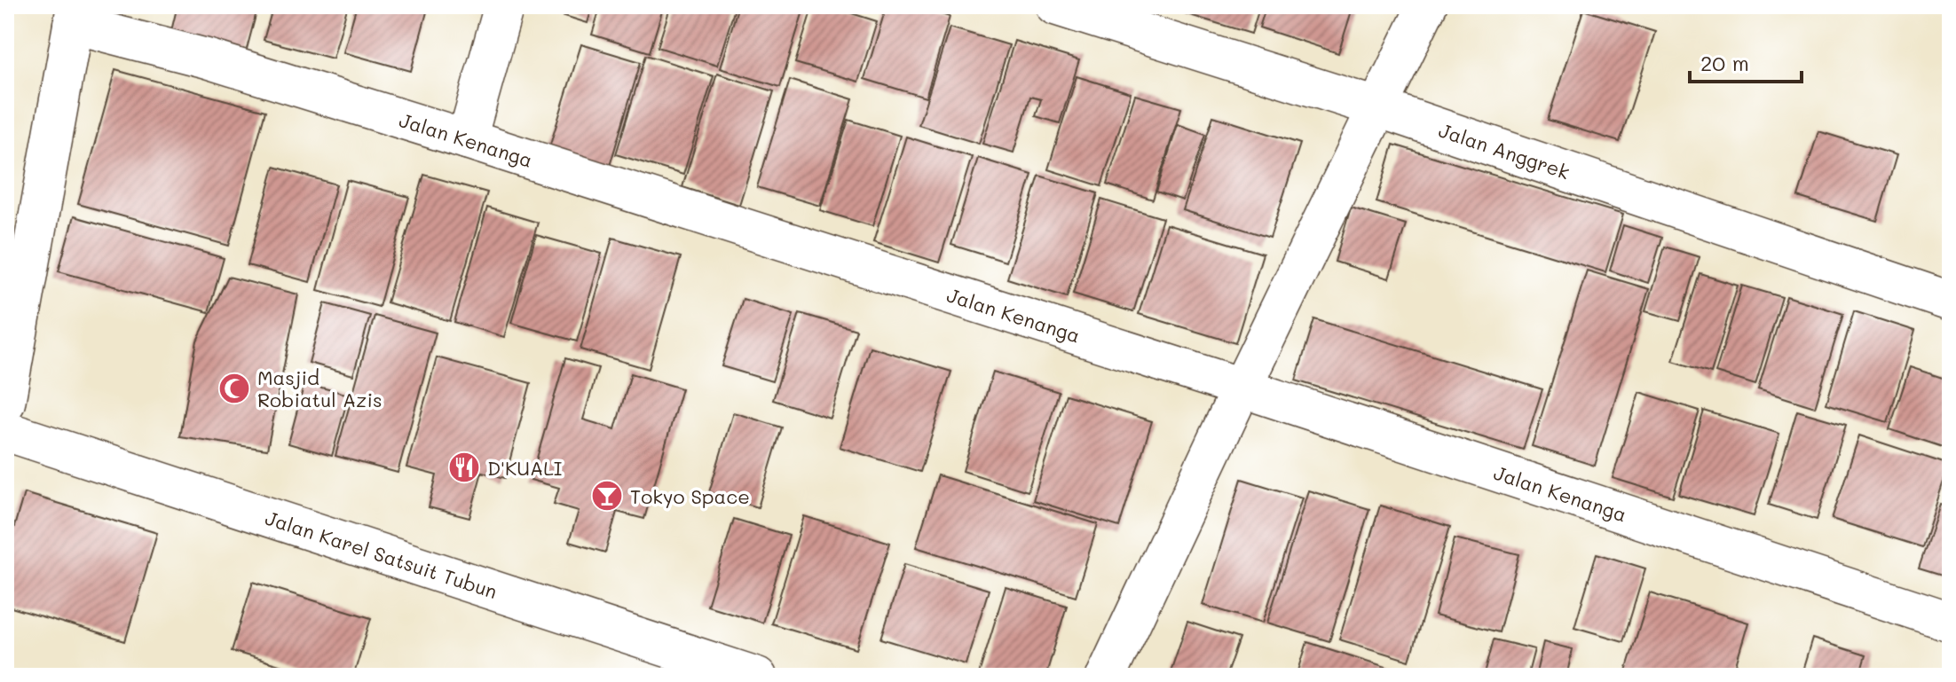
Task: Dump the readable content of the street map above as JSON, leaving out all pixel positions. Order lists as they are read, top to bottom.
{
  "streets": {
    "street": ["Jalan Kenanga", "Jalan Anggrek", "Jalan Karel Satsuit Tubun"]
  },
  "places": {
    "mosque": ["Masjid Robiatul Azis"],
    "restaurant": ["D'KUALI"],
    "bar": ["Tokyo Space"]
  },
  "scale_bar": "20 m"
}
